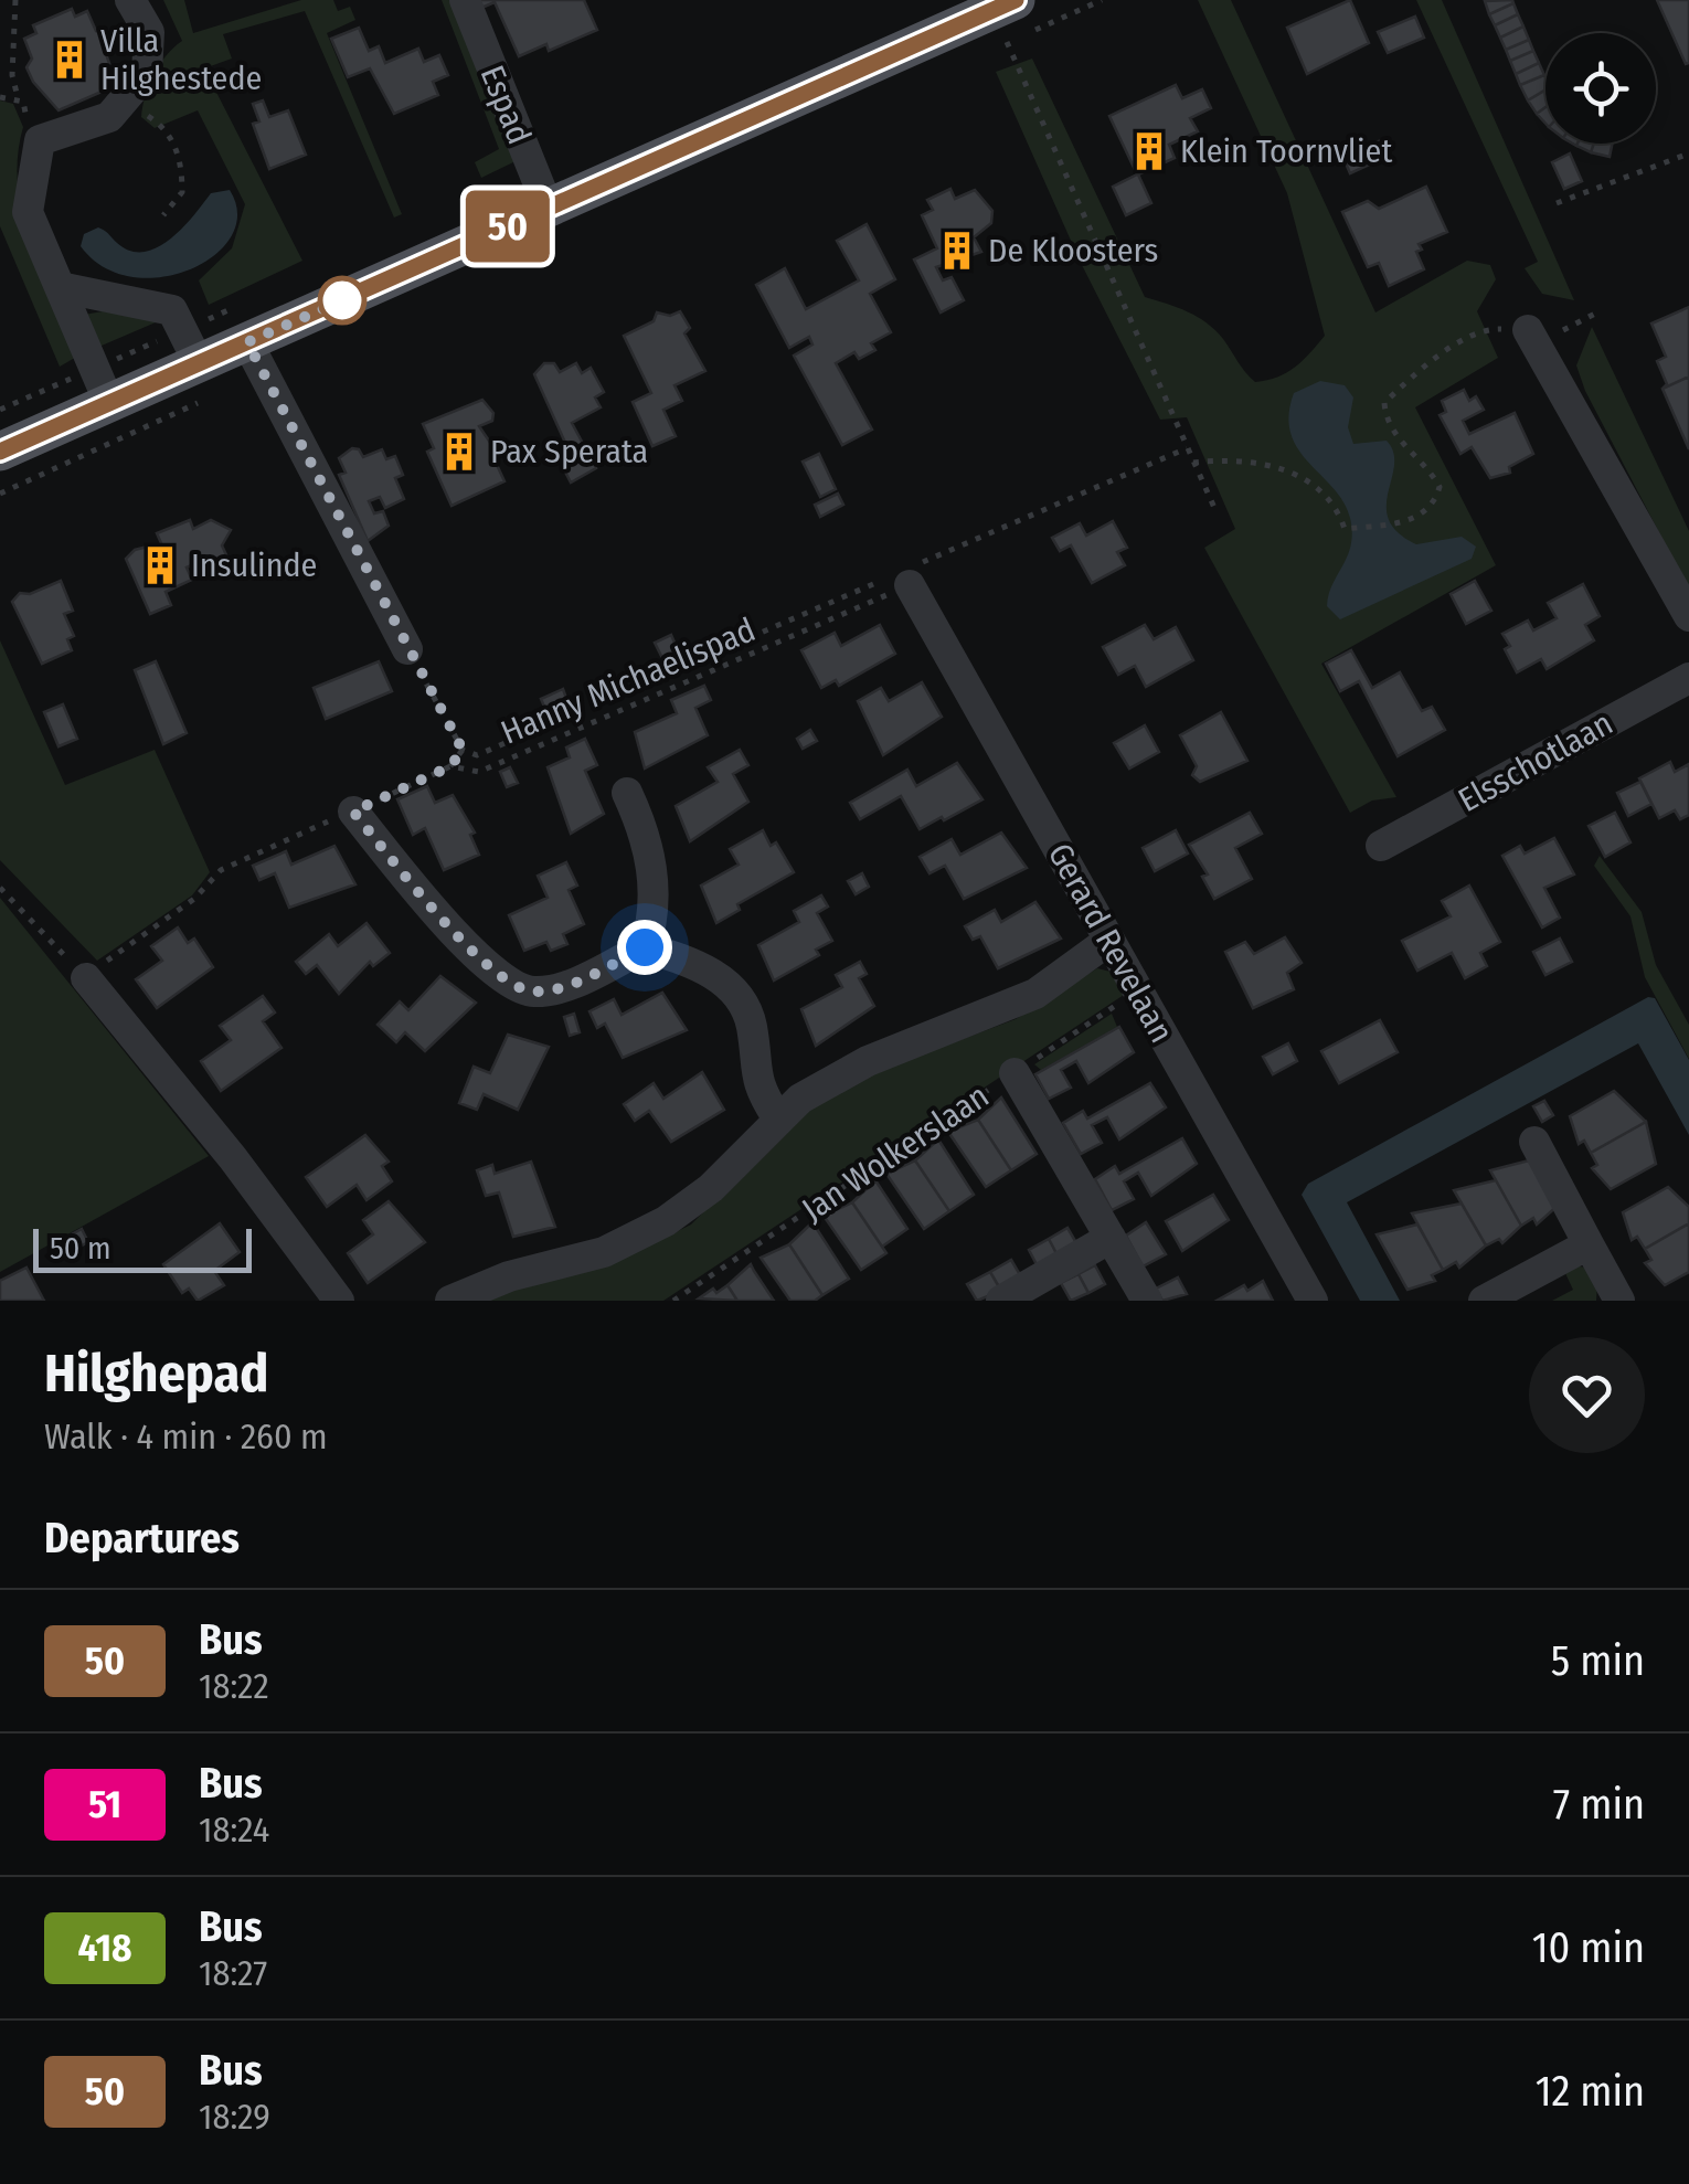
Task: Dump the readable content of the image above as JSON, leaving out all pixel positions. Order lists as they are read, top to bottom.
{
  "streets": {
    "street": ["Espad", "Elsschotlaan", "Gerard Revelaan"],
    "path": ["Hanny Michaelispad", "Jan Wolkerslaan"]
  },
  "crossings": [
    ["Hanny Michaelispad", "Gerard Revelaan"]
  ],
  "places": {
    "building": [
      "Villa Hilghestede",
      "Klein Toornvliet",
      "De Kloosters",
      "Pax Sperata",
      "Insulinde"
    ]
  },
  "lines": ["bus line 50"],
  "scale_bar": "50 m",
  "page": {
    "on_map": "50",
    "scale": "50 m",
    "heading": [
      ["Hilghepad", "Walk · 4 min · 260 m"],
      "Departures"
    ],
    "list": [
      {
        "mark": "50",
        "name": "Bus",
        "note": "18:22",
        "value": "5 min"
      },
      {
        "mark": "51",
        "name": "Bus",
        "note": "18:24",
        "value": "7 min"
      },
      {
        "mark": "418",
        "name": "Bus",
        "note": "18:27",
        "value": "10 min"
      },
      {
        "mark": "50",
        "name": "Bus",
        "note": "18:29",
        "value": "12 min"
      }
    ]
  }
}
